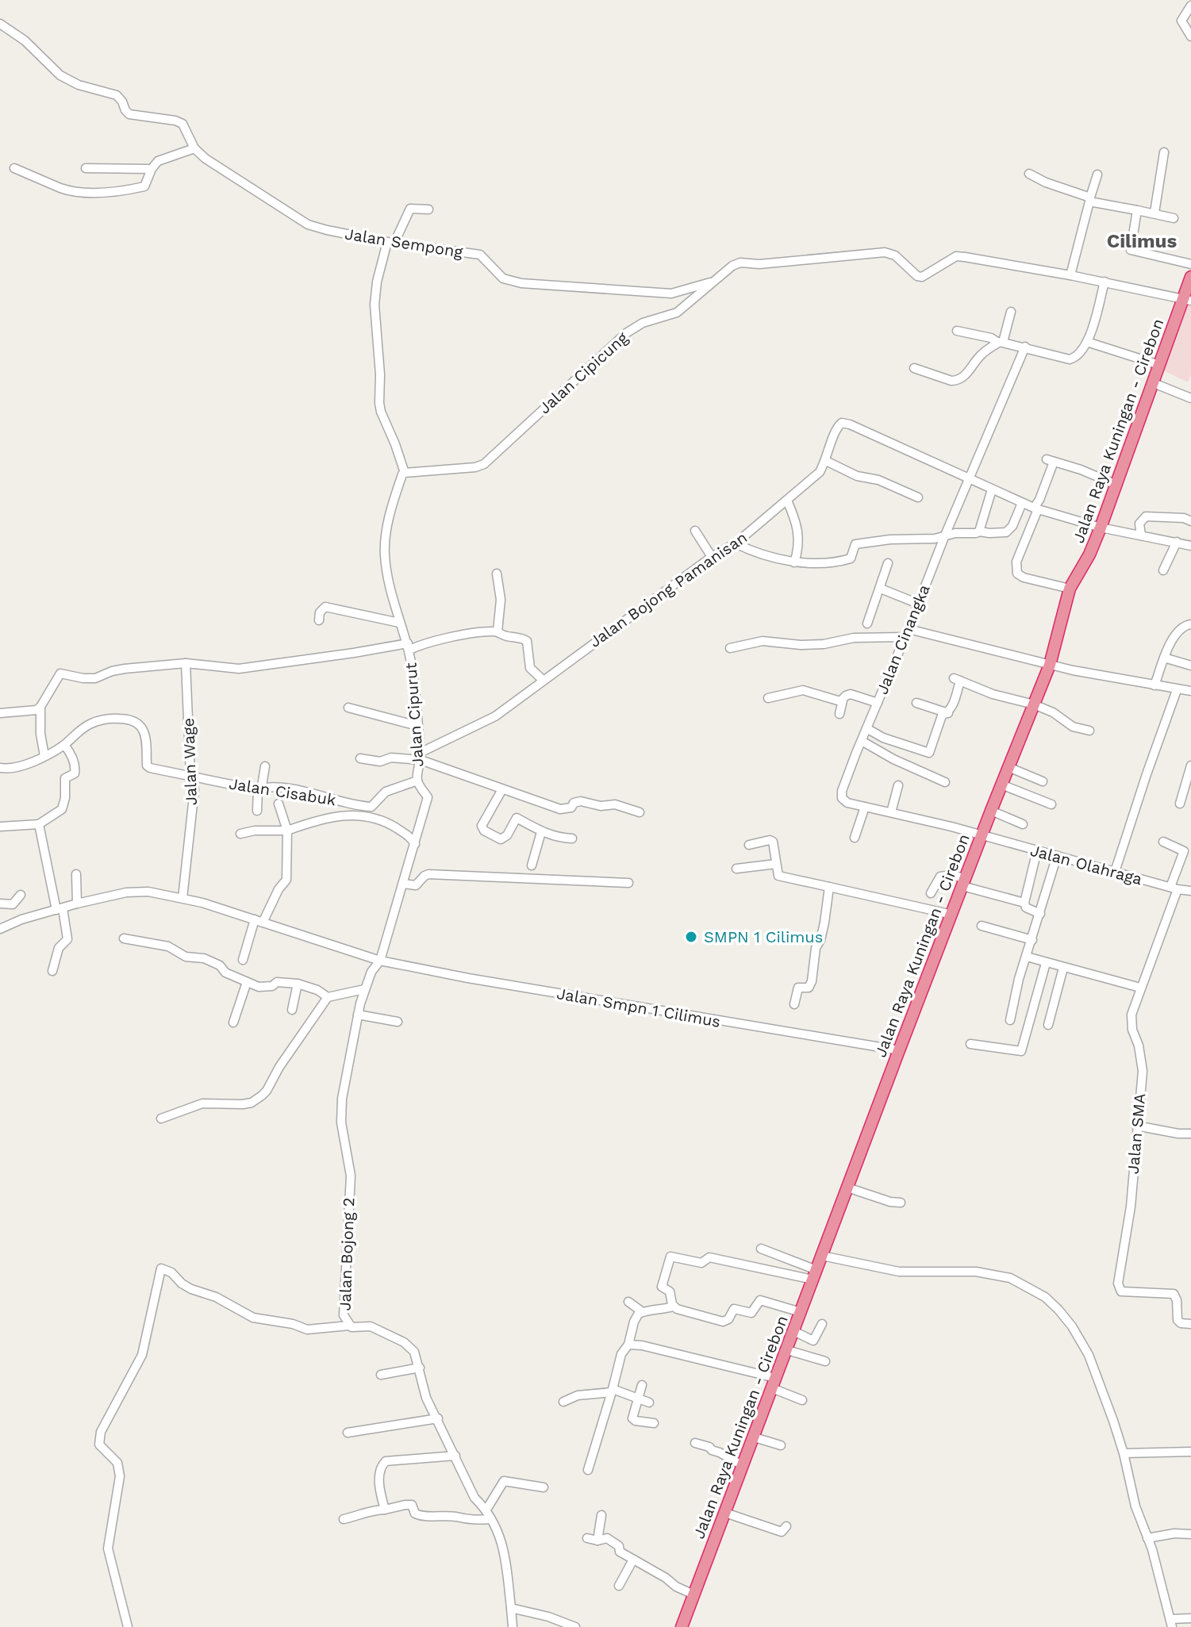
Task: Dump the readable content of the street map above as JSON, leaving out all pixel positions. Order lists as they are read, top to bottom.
{
  "streets": {
    "highway": ["Jalan Raya Kuningan - Cirebon"],
    "street": [
      "Jalan Sempong",
      "Jalan Cipicung",
      "Jalan Bojong Pamanisan",
      "Jalan Cinangka",
      "Jalan Cipurut",
      "Jalan Wage",
      "Jalan Cisabuk",
      "Jalan Olahraga",
      "Jalan Smpn 1 Cilimus",
      "Jalan SMA",
      "Jalan Bojong 2"
    ]
  },
  "crossings": [
    ["Jalan Sempong", "Jalan Cipicung"],
    ["Jalan Cipicung", "Jalan Cipurut"],
    ["Jalan Raya Kuningan - Cirebon", "Jalan Bojong Pamanisan"],
    ["Jalan Raya Kuningan - Cirebon", "Jalan Cinangka"],
    ["Jalan Raya Kuningan - Cirebon", "Jalan Olahraga"],
    ["Jalan Raya Kuningan - Cirebon", "Jalan Smpn 1 Cilimus"],
    ["Jalan Bojong Pamanisan", "Jalan Cinangka"],
    ["Jalan Bojong Pamanisan", "Jalan Cipurut"],
    ["Jalan Cinangka", "Jalan Olahraga"],
    ["Jalan Cipurut", "Jalan Cisabuk"],
    ["Jalan Cipurut", "Jalan Smpn 1 Cilimus"],
    ["Jalan Cipurut", "Jalan Bojong 2"],
    ["Jalan Wage", "Jalan Cisabuk"],
    ["Jalan Wage", "Jalan Smpn 1 Cilimus"],
    ["Jalan Olahraga", "Jalan SMA"],
    ["Jalan Smpn 1 Cilimus", "Jalan Bojong 2"]
  ],
  "districts": ["Cilimus"],
  "places": ["SMPN 1 Cilimus"]
}
